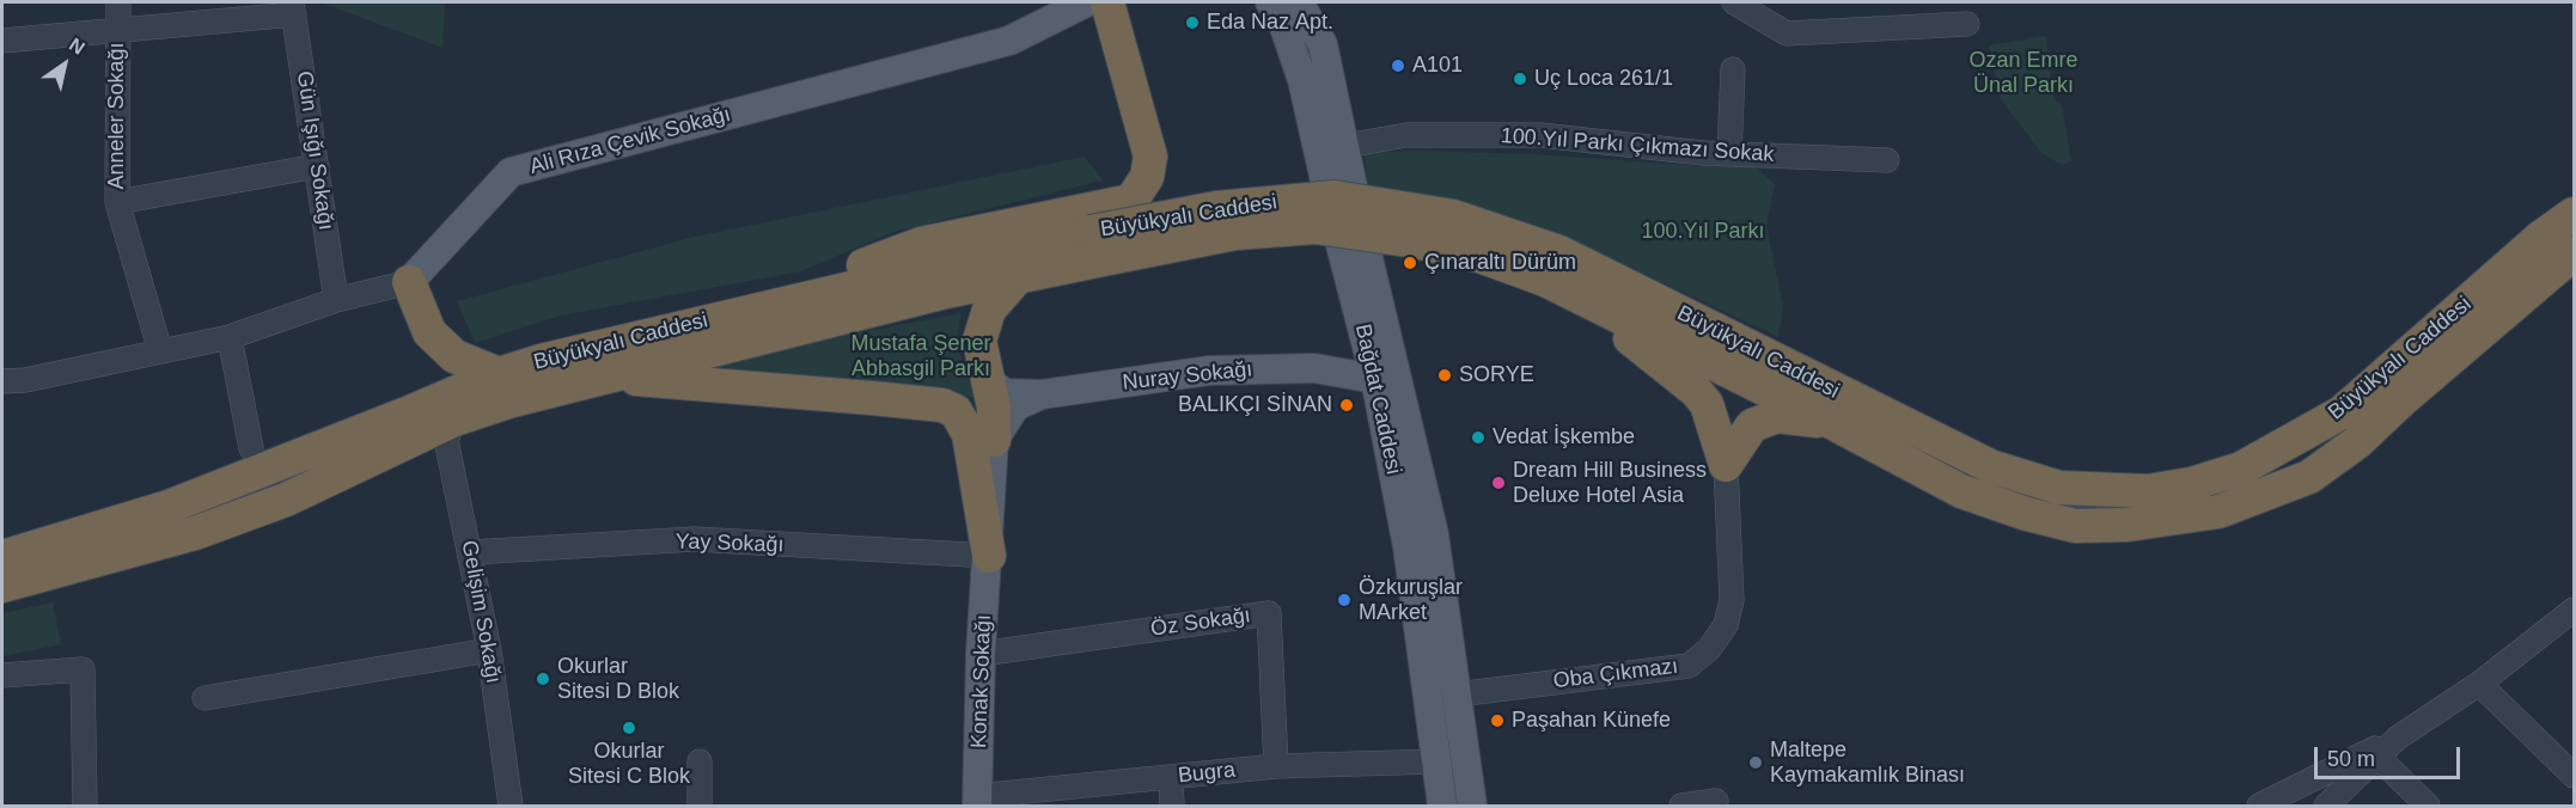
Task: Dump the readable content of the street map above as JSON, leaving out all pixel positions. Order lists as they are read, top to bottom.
{
  "streets": {
    "highway": ["Büyükyalı Caddesi"],
    "main road": [
      "Ali Rıza Çevik Sokağı",
      "Nuray Sokağı",
      "Bağdat Caddesi",
      "Konak Sokağı"
    ],
    "street": [
      "Anneler Sokağı",
      "100.Yıl Parkı Çıkmazı Sokak",
      "Gün Işığı Sokağı",
      "Yay Sokağı",
      "Gelişim Sokağı",
      "Öz Sokağı",
      "Oba Çıkmazı",
      "Bugra"
    ]
  },
  "crossings": [
    ["100.Yıl Parkı Çıkmazı Sokak", "Bağdat Caddesi"],
    ["Büyükyalı Caddesi", "Gelişim Sokağı"],
    ["Nuray Sokağı", "Bağdat Caddesi"],
    ["Bağdat Caddesi", "Oba Çıkmazı"],
    ["Bağdat Caddesi", "Bugra"],
    ["Yay Sokağı", "Gelişim Sokağı"],
    ["Yay Sokağı", "Konak Sokağı"],
    ["Öz Sokağı", "Konak Sokağı"],
    ["Öz Sokağı", "Bugra"],
    ["Konak Sokağı", "Bugra"]
  ],
  "parks": ["Ozan Emre Ünal Parkı", "100.Yıl Parkı", "Mustafa Şener Abbasgil Parkı"],
  "places": [
    "Eda Naz Apt.",
    "A101",
    "Uç Loca 261/1",
    "Çınaraltı Dürüm",
    "SORYE",
    "BALIKÇI SİNAN",
    "Vedat İşkembe",
    "Dream Hill Business Deluxe Hotel Asia",
    "Özkuruşlar MArket",
    "Okurlar Sitesi D Blok",
    "Paşahan Künefe",
    "Okurlar Sitesi C Blok",
    "Maltepe Kaymakamlık Binası"
  ],
  "scale_bar": "50 m",
  "north": "top right"
}
